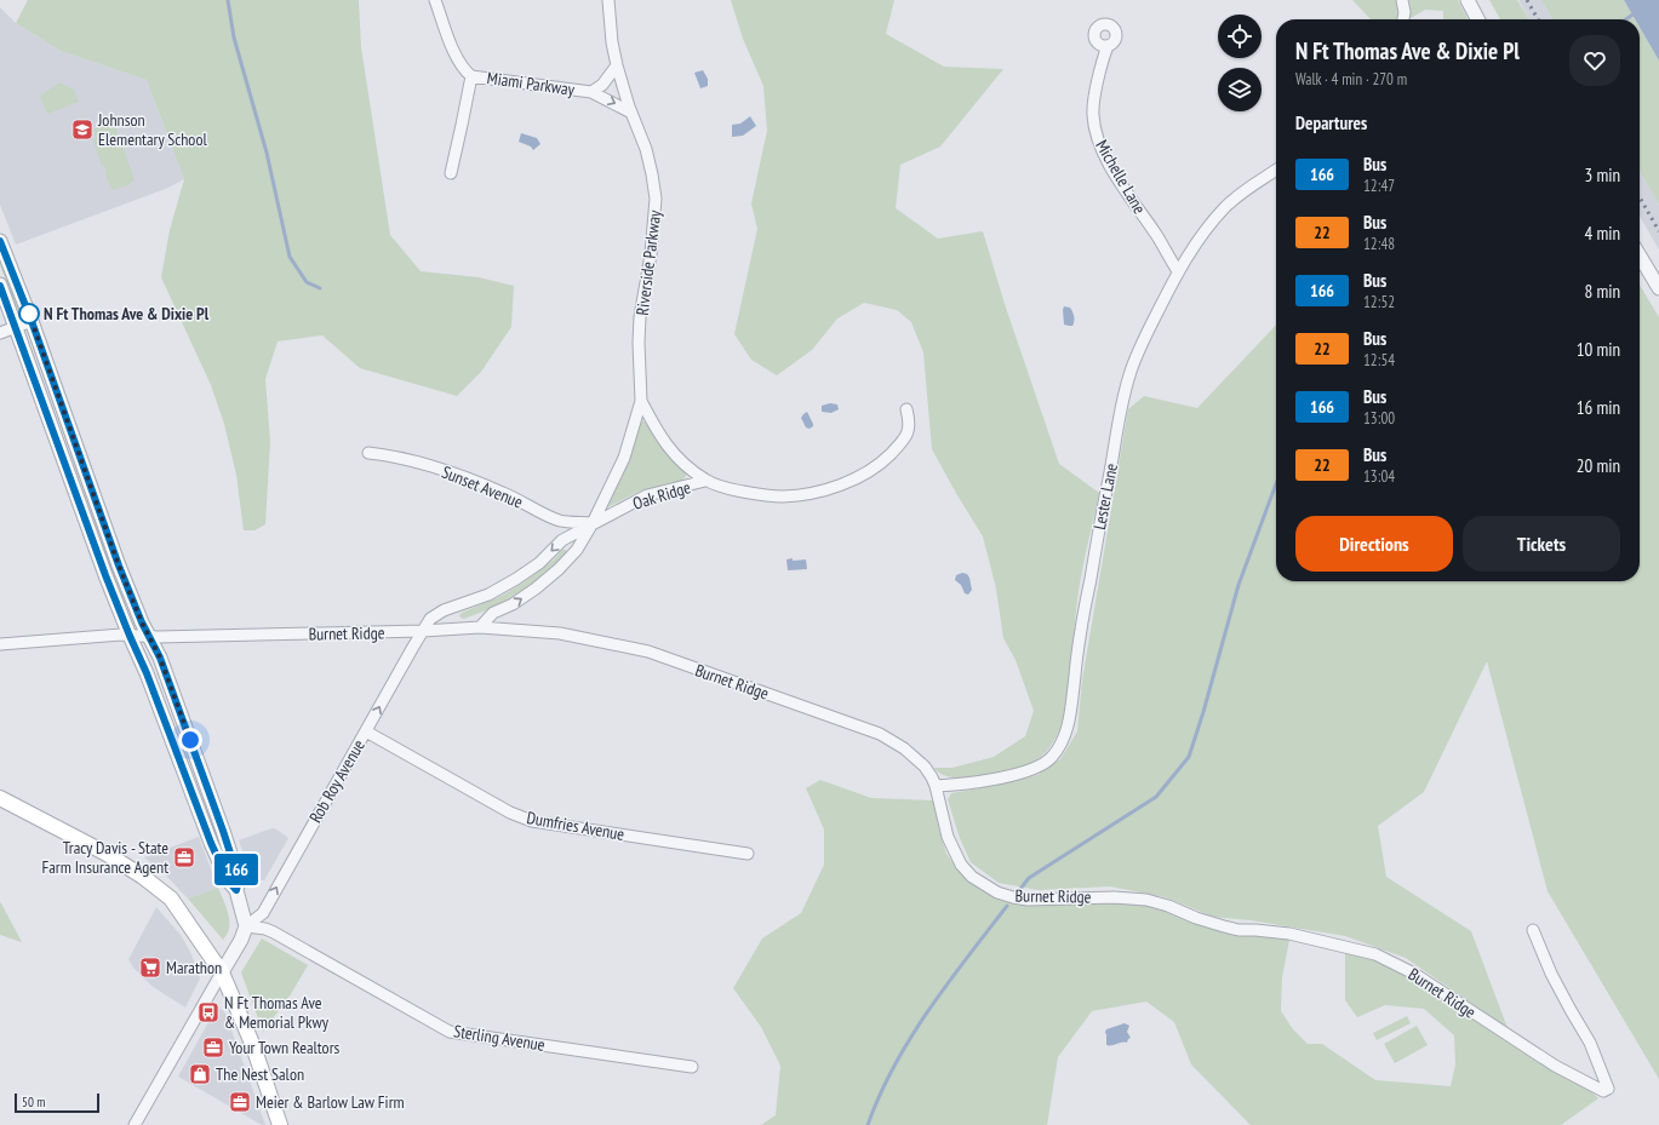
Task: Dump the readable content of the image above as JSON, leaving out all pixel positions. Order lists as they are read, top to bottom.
{
  "streets": {
    "street": [
      "Miami Parkway",
      "Michelle Lane",
      "Riverside Parkway",
      "Sunset Avenue",
      "Oak Ridge",
      "Lester Lane",
      "Burnet Ridge",
      "Rob Roy Avenue",
      "Dumfries Avenue",
      "Sterling Avenue"
    ]
  },
  "crossings": [
    ["Miami Parkway", "Riverside Parkway"],
    ["Michelle Lane", "Lester Lane"],
    ["Riverside Parkway", "Sunset Avenue"],
    ["Riverside Parkway", "Oak Ridge"],
    ["Riverside Parkway", "Burnet Ridge"],
    ["Sunset Avenue", "Oak Ridge"],
    ["Lester Lane", "Burnet Ridge"],
    ["Burnet Ridge", "Rob Roy Avenue"],
    ["Rob Roy Avenue", "Dumfries Avenue"],
    ["Rob Roy Avenue", "Sterling Avenue"]
  ],
  "one_way": ["Rob Roy Avenue"],
  "places": {
    "school or university": ["Johnson Elementary School"],
    "other": ["N Ft Thomas Ave & Dixie Pl"],
    "office": ["Tracy Davis - State Farm Insurance Agent", "Your Town Realtors", "Meier & Barlow Law Firm"],
    "supermarket": ["Marathon"],
    "bus stop": ["N Ft Thomas Ave & Memorial Pkwy"],
    "shop": ["The Nest Salon"]
  },
  "lines": ["bus line 166"],
  "scale_bar": "50 m",
  "page": {
    "on_map": "166",
    "heading": [
      ["N Ft Thomas Ave & Dixie Pl", "Walk · 4 min · 270 m"],
      "Departures"
    ],
    "list": [
      {
        "mark": "166",
        "name": "Bus",
        "note": "12:47",
        "value": "3 min"
      },
      {
        "mark": "22",
        "name": "Bus",
        "note": "12:48",
        "value": "4 min"
      },
      {
        "mark": "166",
        "name": "Bus",
        "note": "12:52",
        "value": "8 min"
      },
      {
        "mark": "22",
        "name": "Bus",
        "note": "12:54",
        "value": "10 min"
      },
      {
        "mark": "166",
        "name": "Bus",
        "note": "13:00",
        "value": "16 min"
      },
      {
        "mark": "22",
        "name": "Bus",
        "note": "13:04",
        "value": "20 min"
      }
    ],
    "buttons": ["Directions", "Tickets"],
    "scale": "50 m"
  }
}
